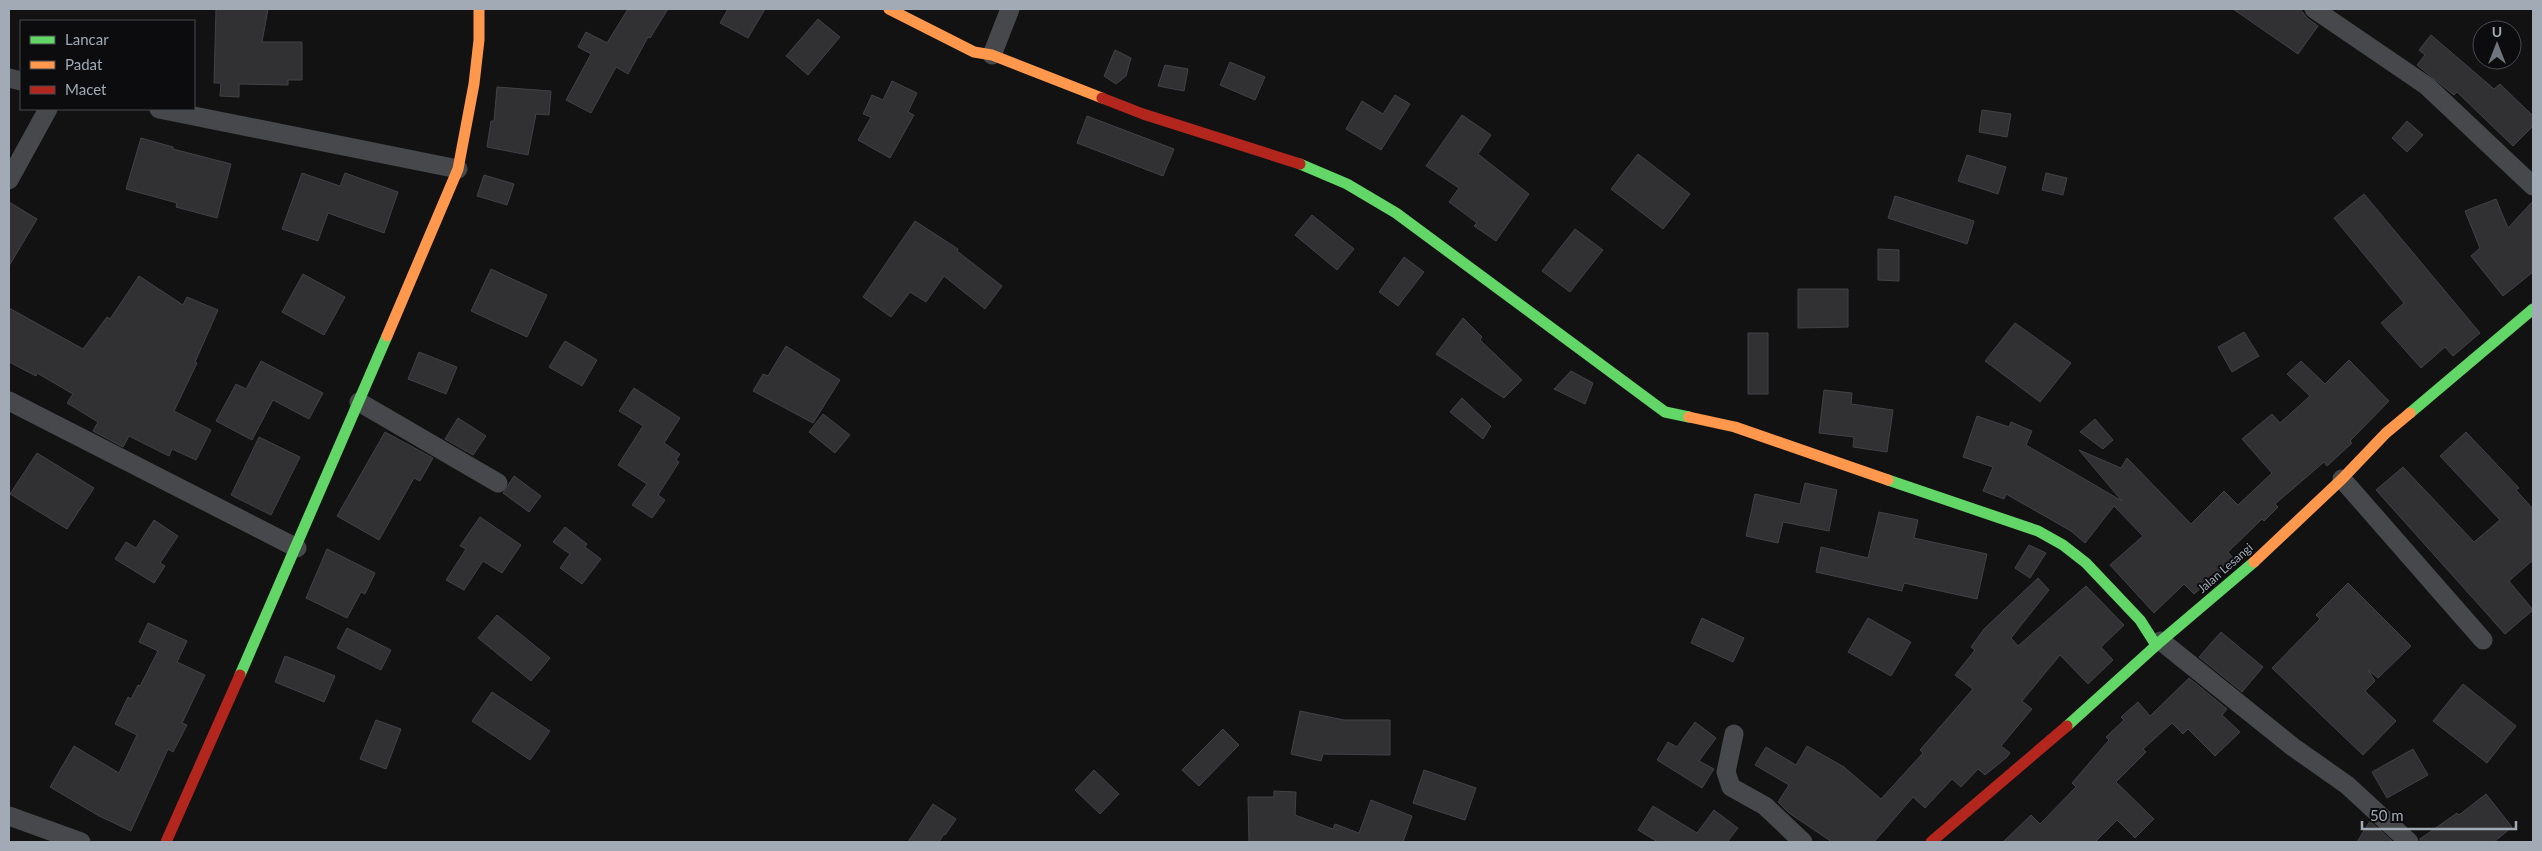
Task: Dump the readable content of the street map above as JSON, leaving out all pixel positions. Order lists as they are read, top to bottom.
{
  "streets": {
    "street": ["Jalan Lesangi"]
  },
  "legend": ["Lancar", "Padat", "Macet"],
  "scale_bar": "50 m",
  "north": "top"
}
